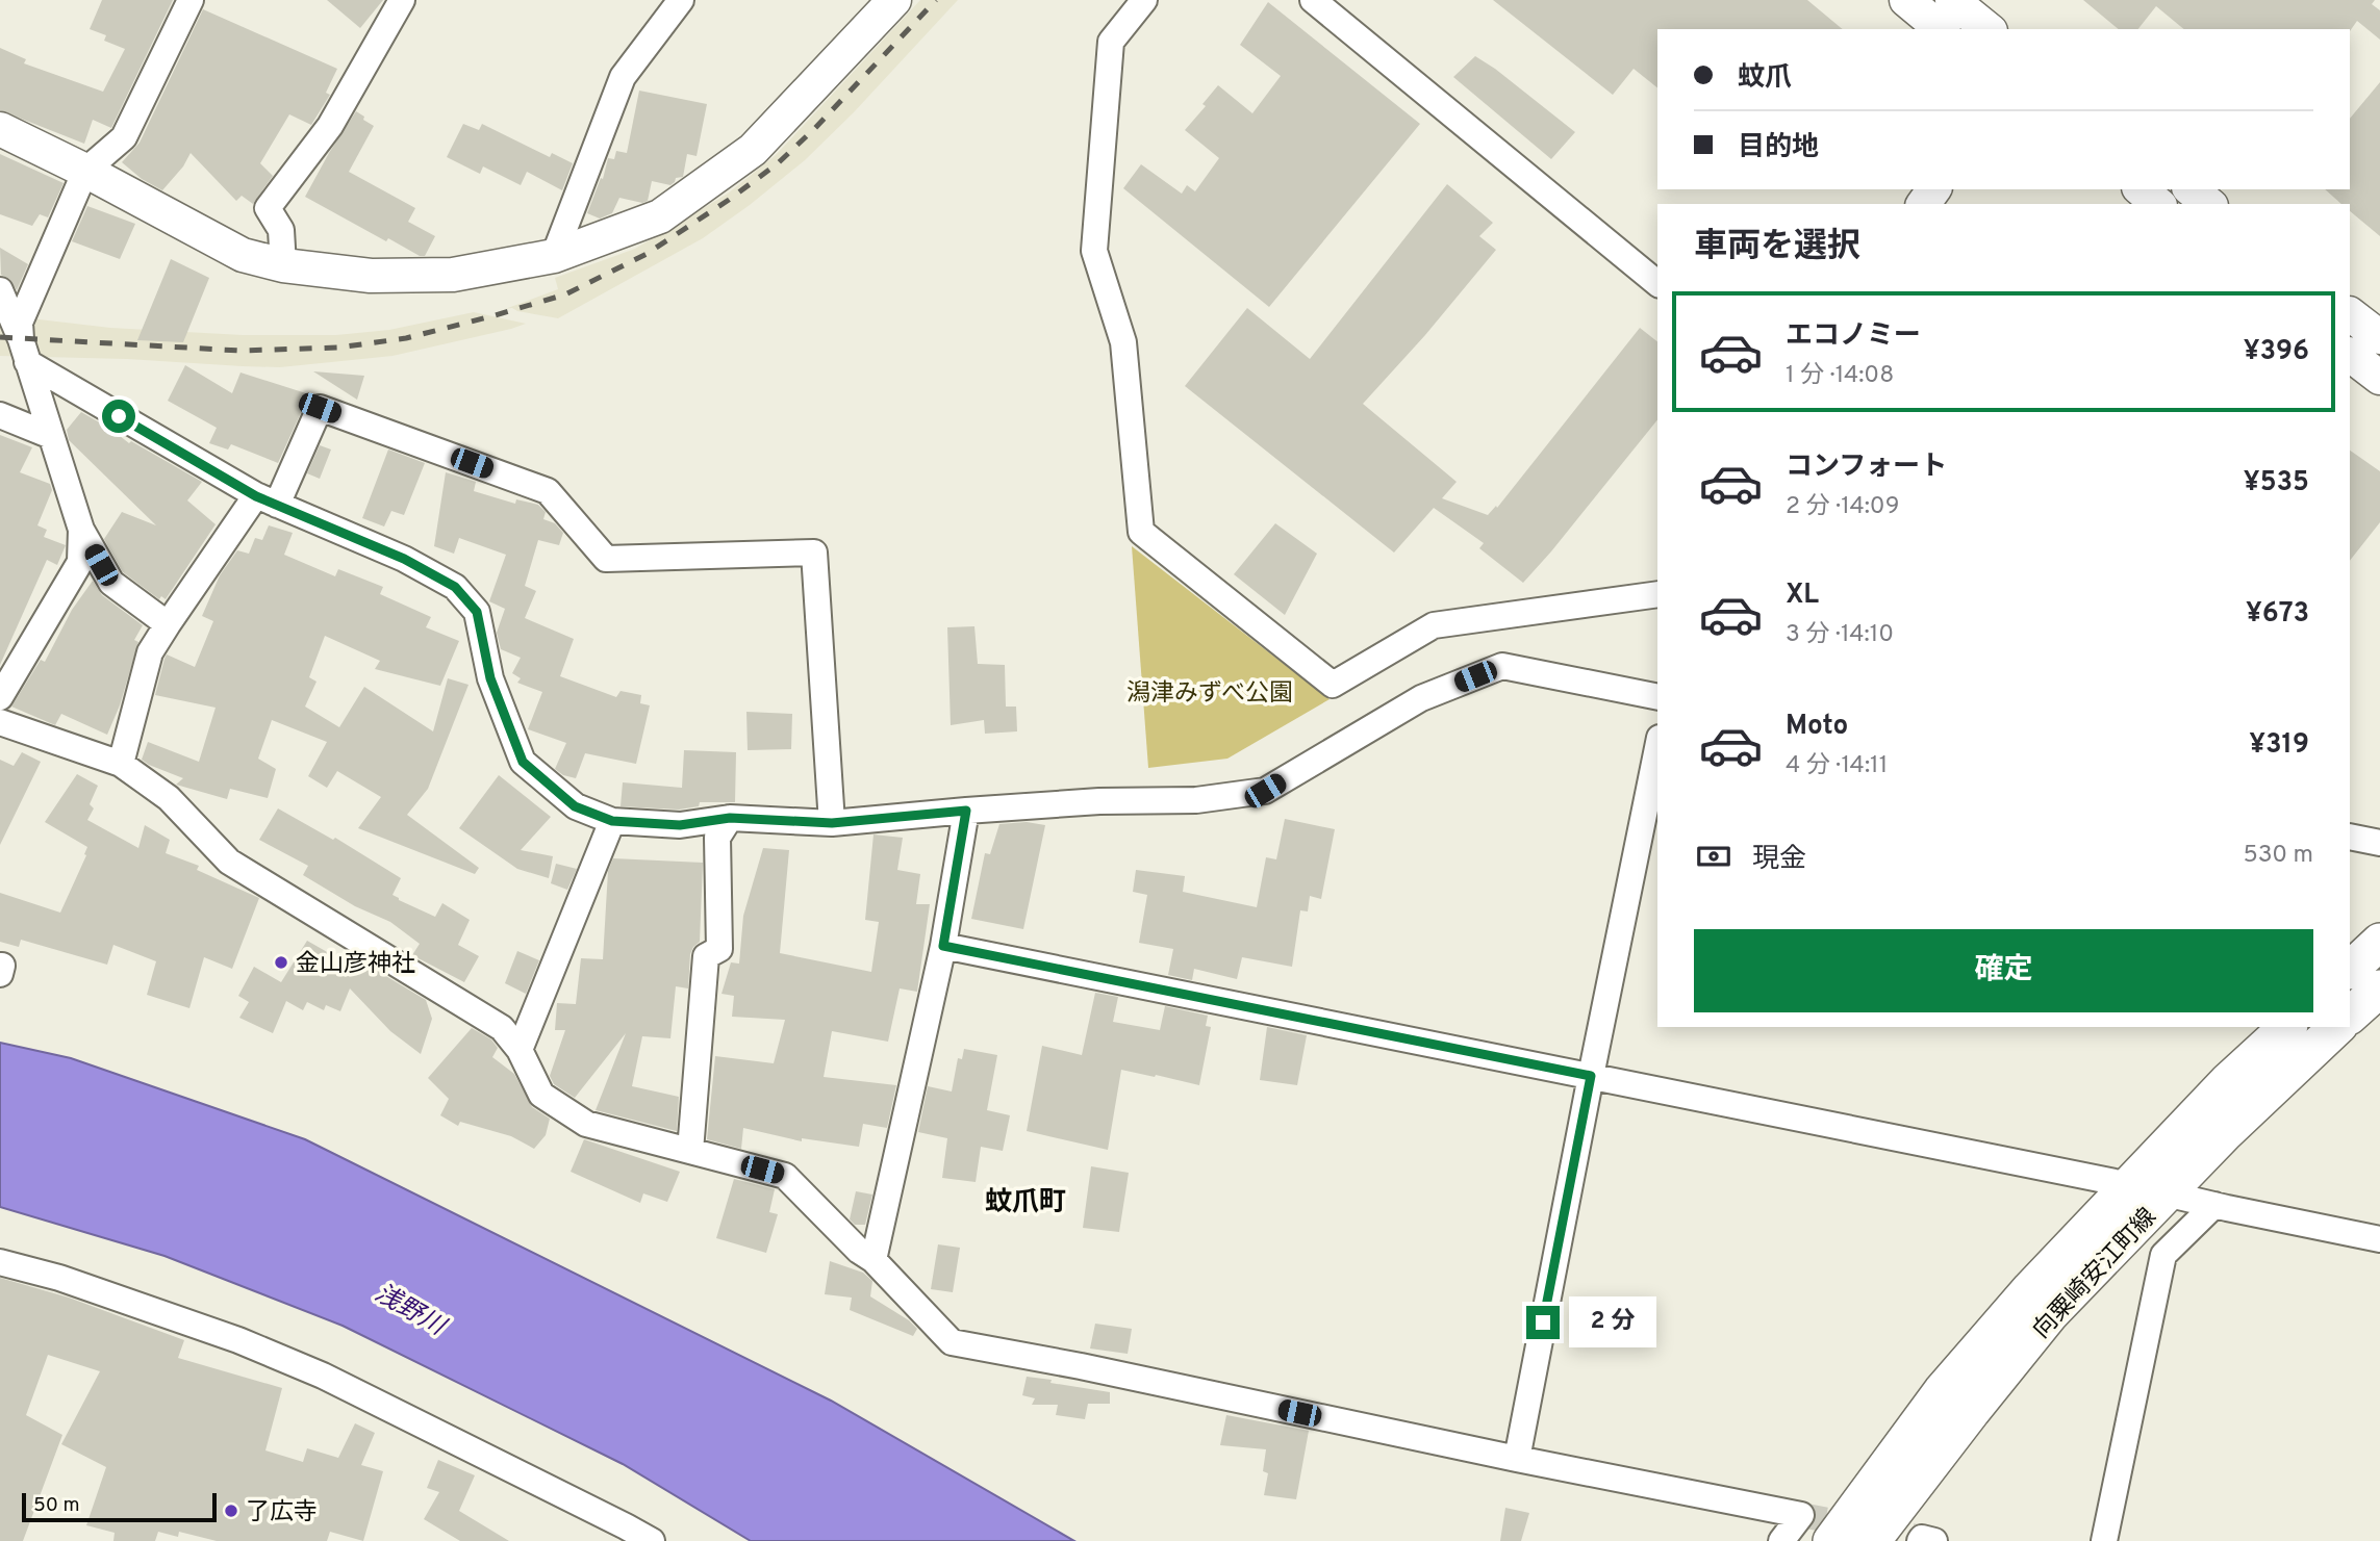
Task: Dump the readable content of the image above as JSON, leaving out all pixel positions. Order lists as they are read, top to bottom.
{
  "streets": {
    "main road": ["向粟崎安江町線"]
  },
  "districts": ["蚊爪町"],
  "water": ["浅野川"],
  "parks": ["潟津みずべ公園"],
  "places": ["金山彦神社", "了広寺"],
  "scale_bar": "50 m",
  "page": {
    "banner": ["蚊爪", "目的地"],
    "heading": "車両を選択",
    "list": [
      {
        "name": "エコノミー",
        "note": "1 分 · 14:08",
        "value": "¥396"
      },
      {
        "name": "コンフォート",
        "note": "2 分 · 14:09",
        "value": "¥535"
      },
      {
        "name": "XL",
        "note": "3 分 · 14:10",
        "value": "¥673"
      },
      {
        "name": "Moto",
        "note": "4 分 · 14:11",
        "value": "¥319"
      }
    ],
    "pay": ["現金", "530 m"],
    "buttons": "確定",
    "bubble": "2 分",
    "scale": "50 m"
  }
}
